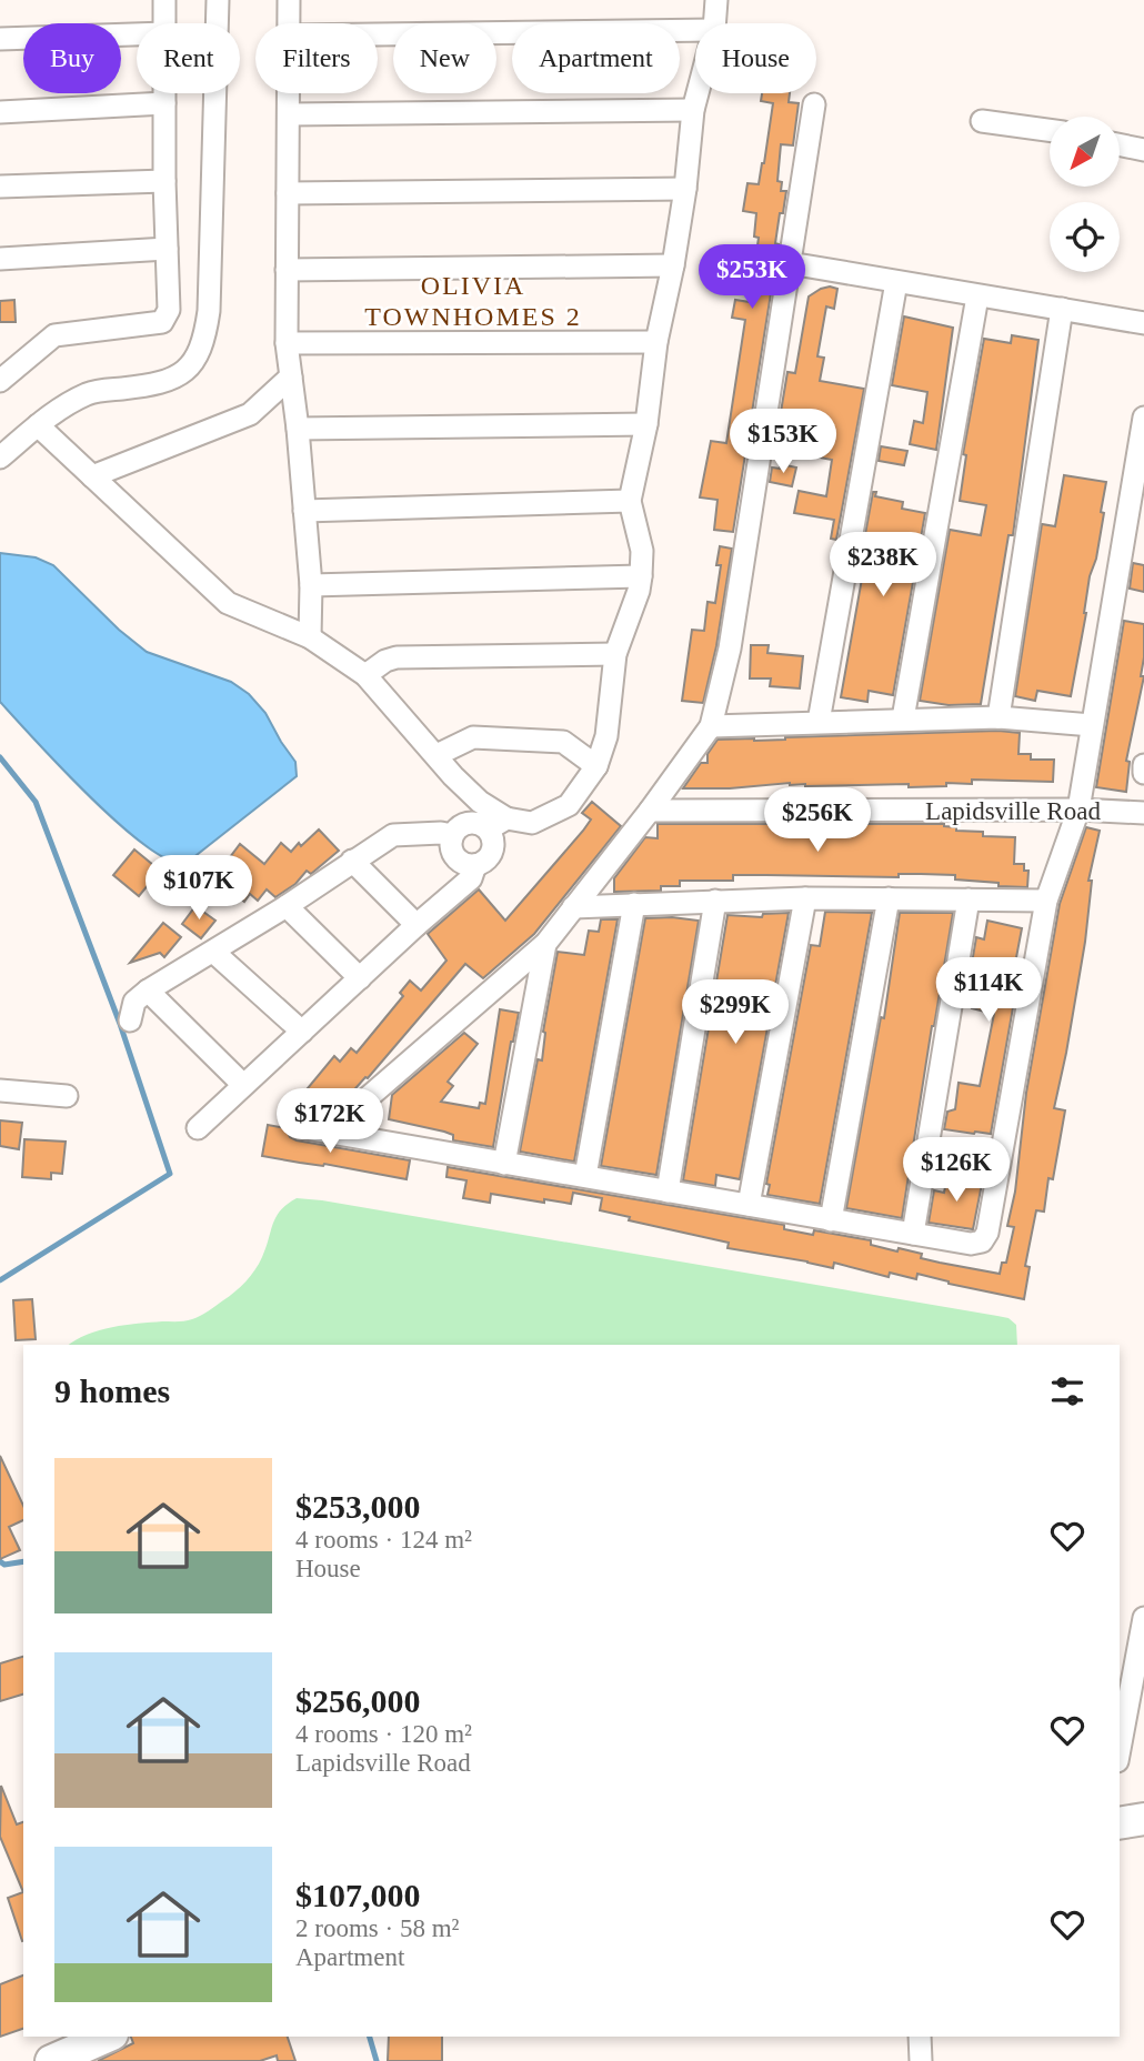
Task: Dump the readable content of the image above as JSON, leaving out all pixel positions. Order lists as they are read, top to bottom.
{
  "streets": {
    "street": ["Lapidsville Road"]
  },
  "districts": ["OLIVIA TOWNHOMES 2"],
  "north": "bottom left",
  "page": {
    "chip": [
      "Buy",
      "Rent",
      "Filters",
      "New",
      "Apartment",
      "House"
    ],
    "price": [
      "$253K",
      "$153K",
      "$238K",
      "$256K",
      "$107K",
      "$114K",
      "$299K",
      "$172K",
      "$126K"
    ],
    "heading": "9 homes",
    "list": [
      {
        "name": "$253,000",
        "note": "4 rooms · 124 m² · House"
      },
      {
        "name": "$256,000",
        "note": "4 rooms · 120 m² · Lapidsville Road"
      },
      {
        "name": "$107,000",
        "note": "2 rooms · 58 m² · Apartment"
      }
    ]
  }
}
